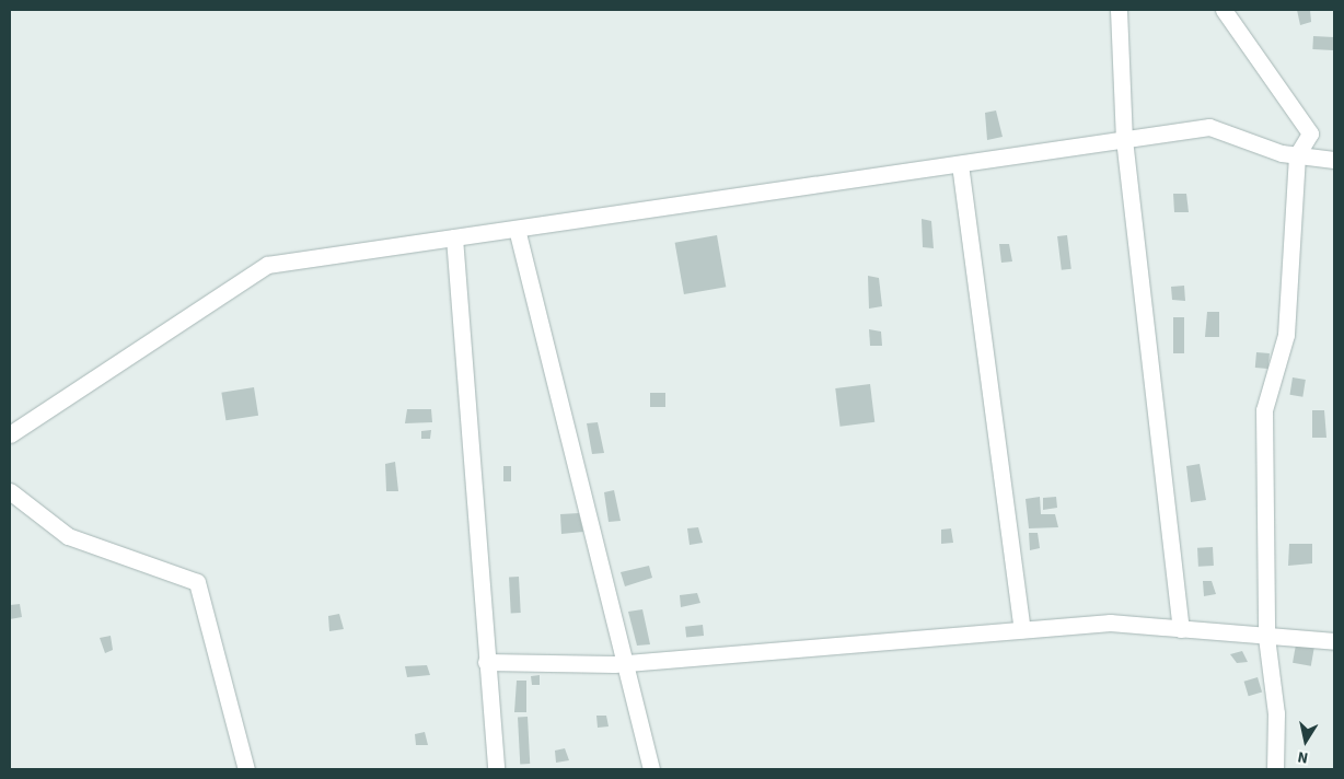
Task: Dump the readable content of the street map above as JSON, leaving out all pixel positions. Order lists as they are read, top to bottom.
{
  "north": "bottom"
}
